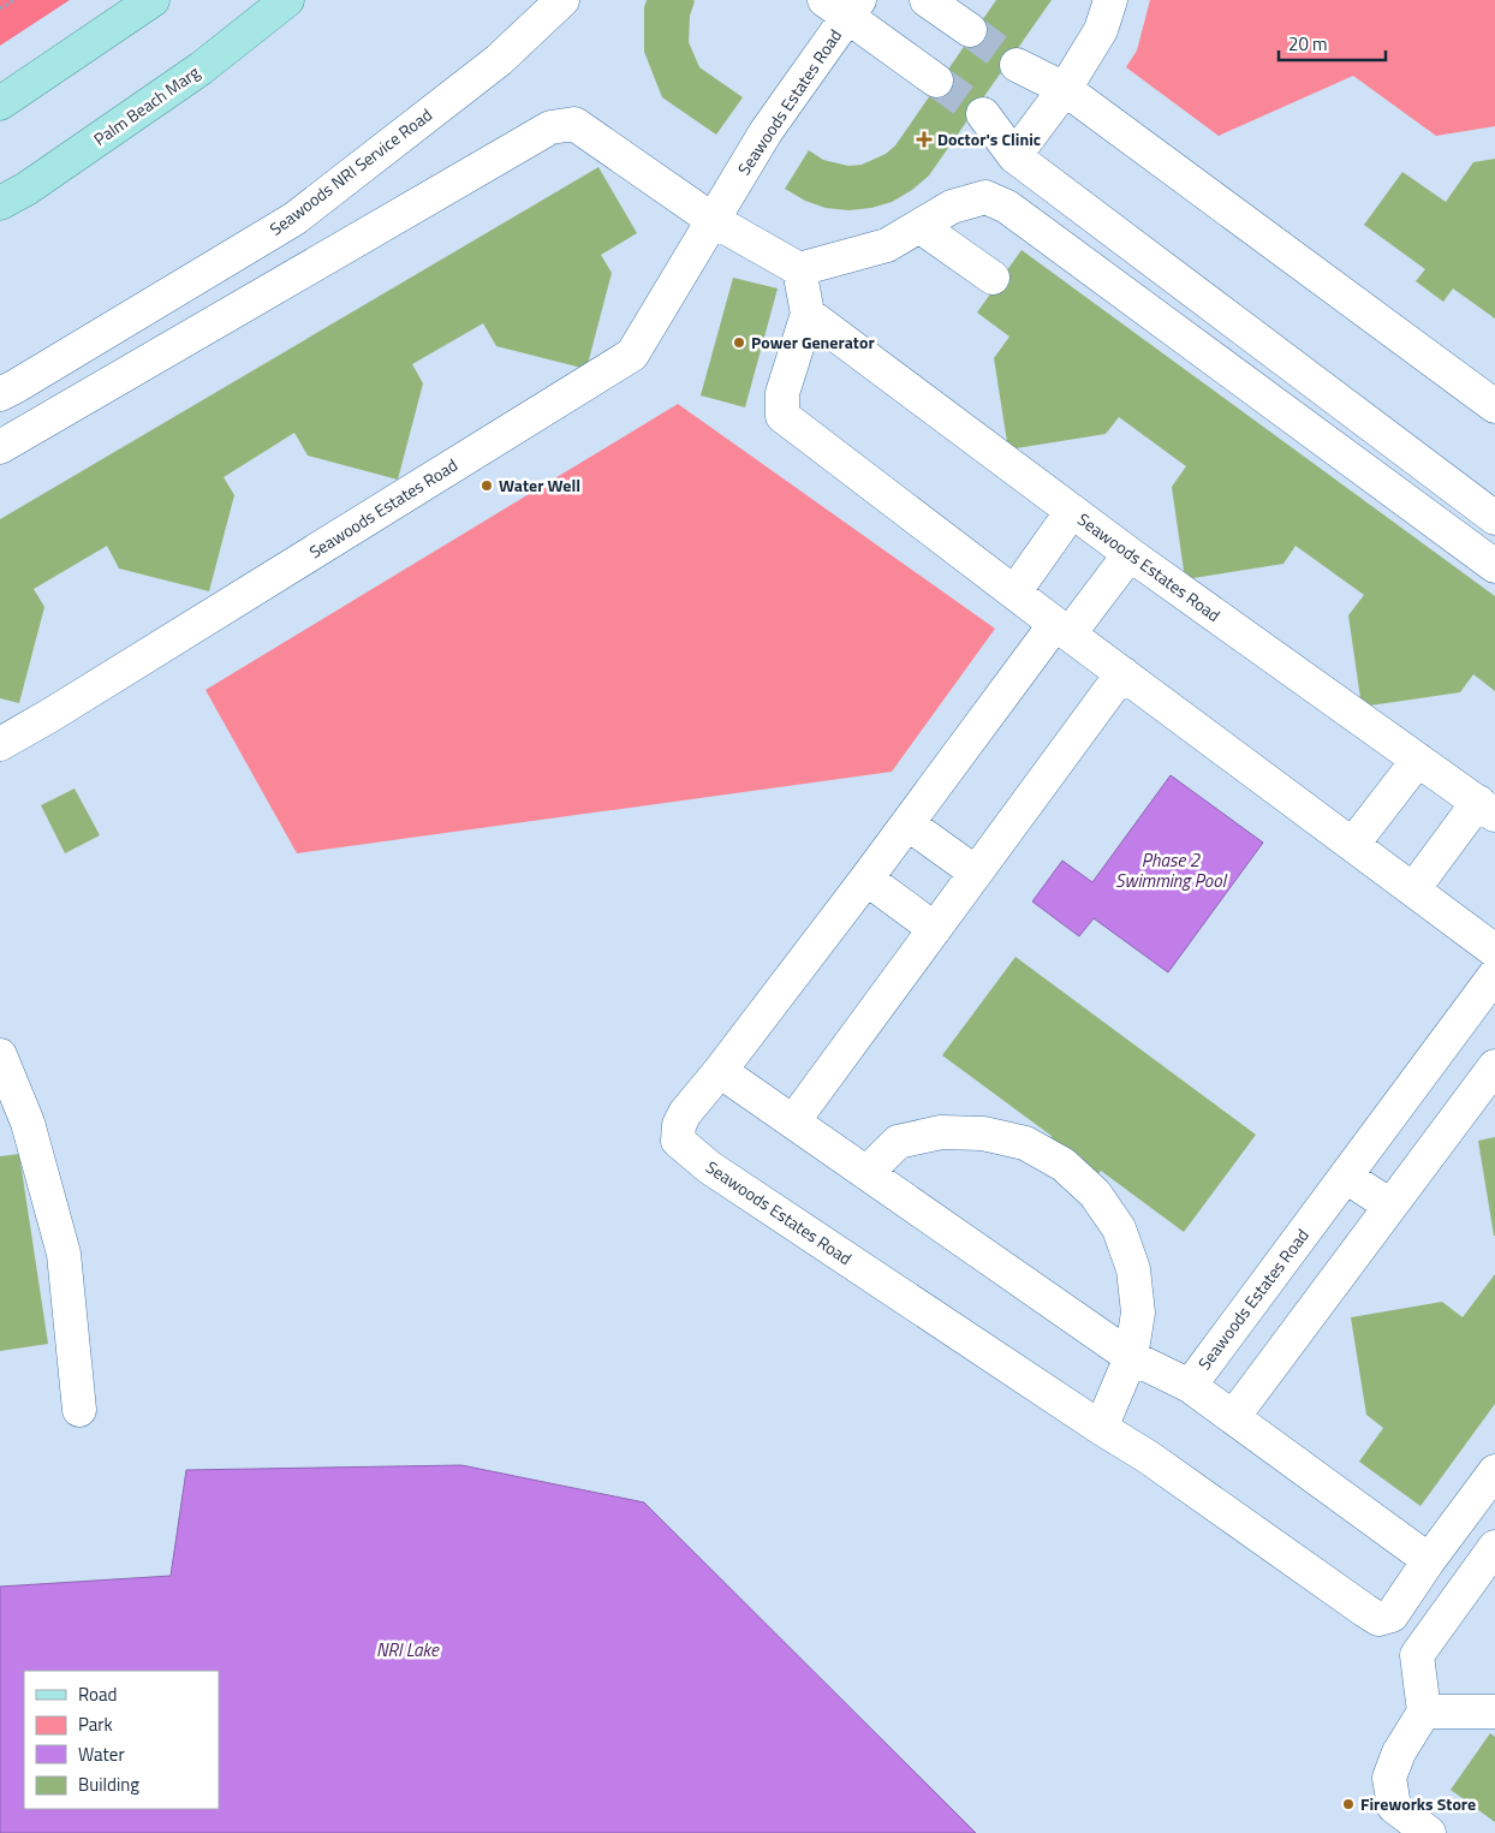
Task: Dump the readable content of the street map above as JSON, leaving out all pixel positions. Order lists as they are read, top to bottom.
{
  "streets": {
    "main road": ["Palm Beach Marg"],
    "street": ["Seawoods Estates Road", "Seawoods NRI Service Road"]
  },
  "water": ["Phase 2 Swimming Pool", "NRI Lake"],
  "places": {
    "health": ["Doctor's Clinic"],
    "other": ["Power Generator", "Water Well", "Fireworks Store"]
  },
  "legend": [
    "Road",
    "Park",
    "Water",
    "Building"
  ],
  "scale_bar": "20 m"
}
